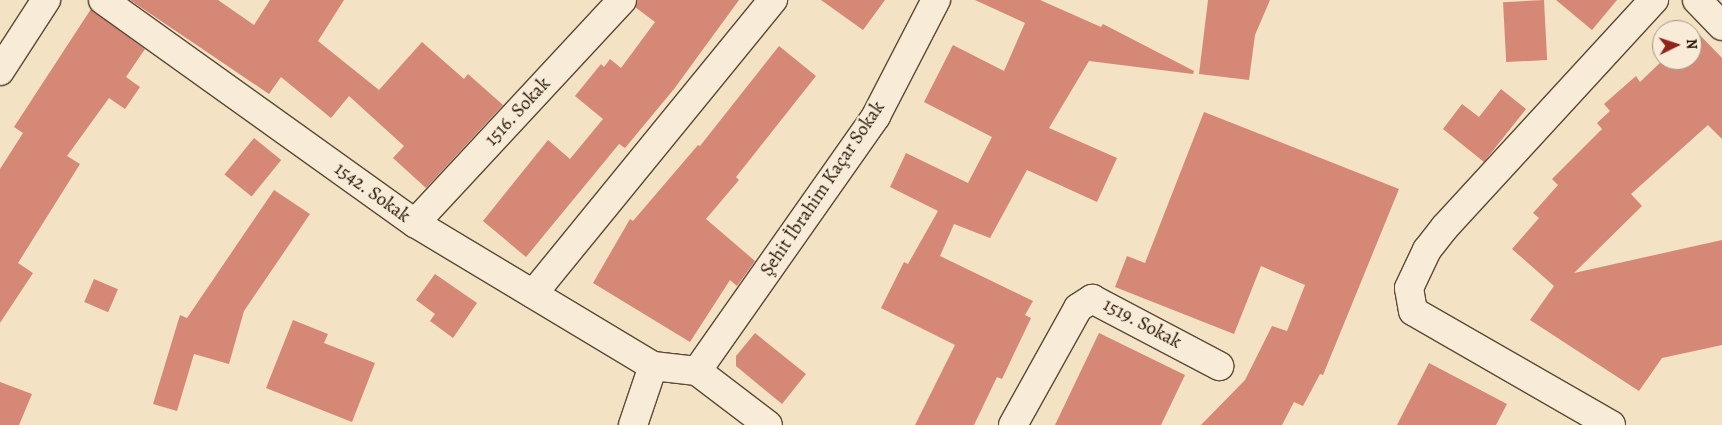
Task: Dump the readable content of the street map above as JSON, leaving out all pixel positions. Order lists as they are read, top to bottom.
{
  "streets": {
    "street": [
      "1516. Sokak",
      "Şehit İbrahim Kaçar Sokak",
      "1542. Sokak",
      "1519. Sokak"
    ]
  },
  "crossings": [
    ["1516. Sokak", "1542. Sokak"]
  ],
  "north": "right"
}
